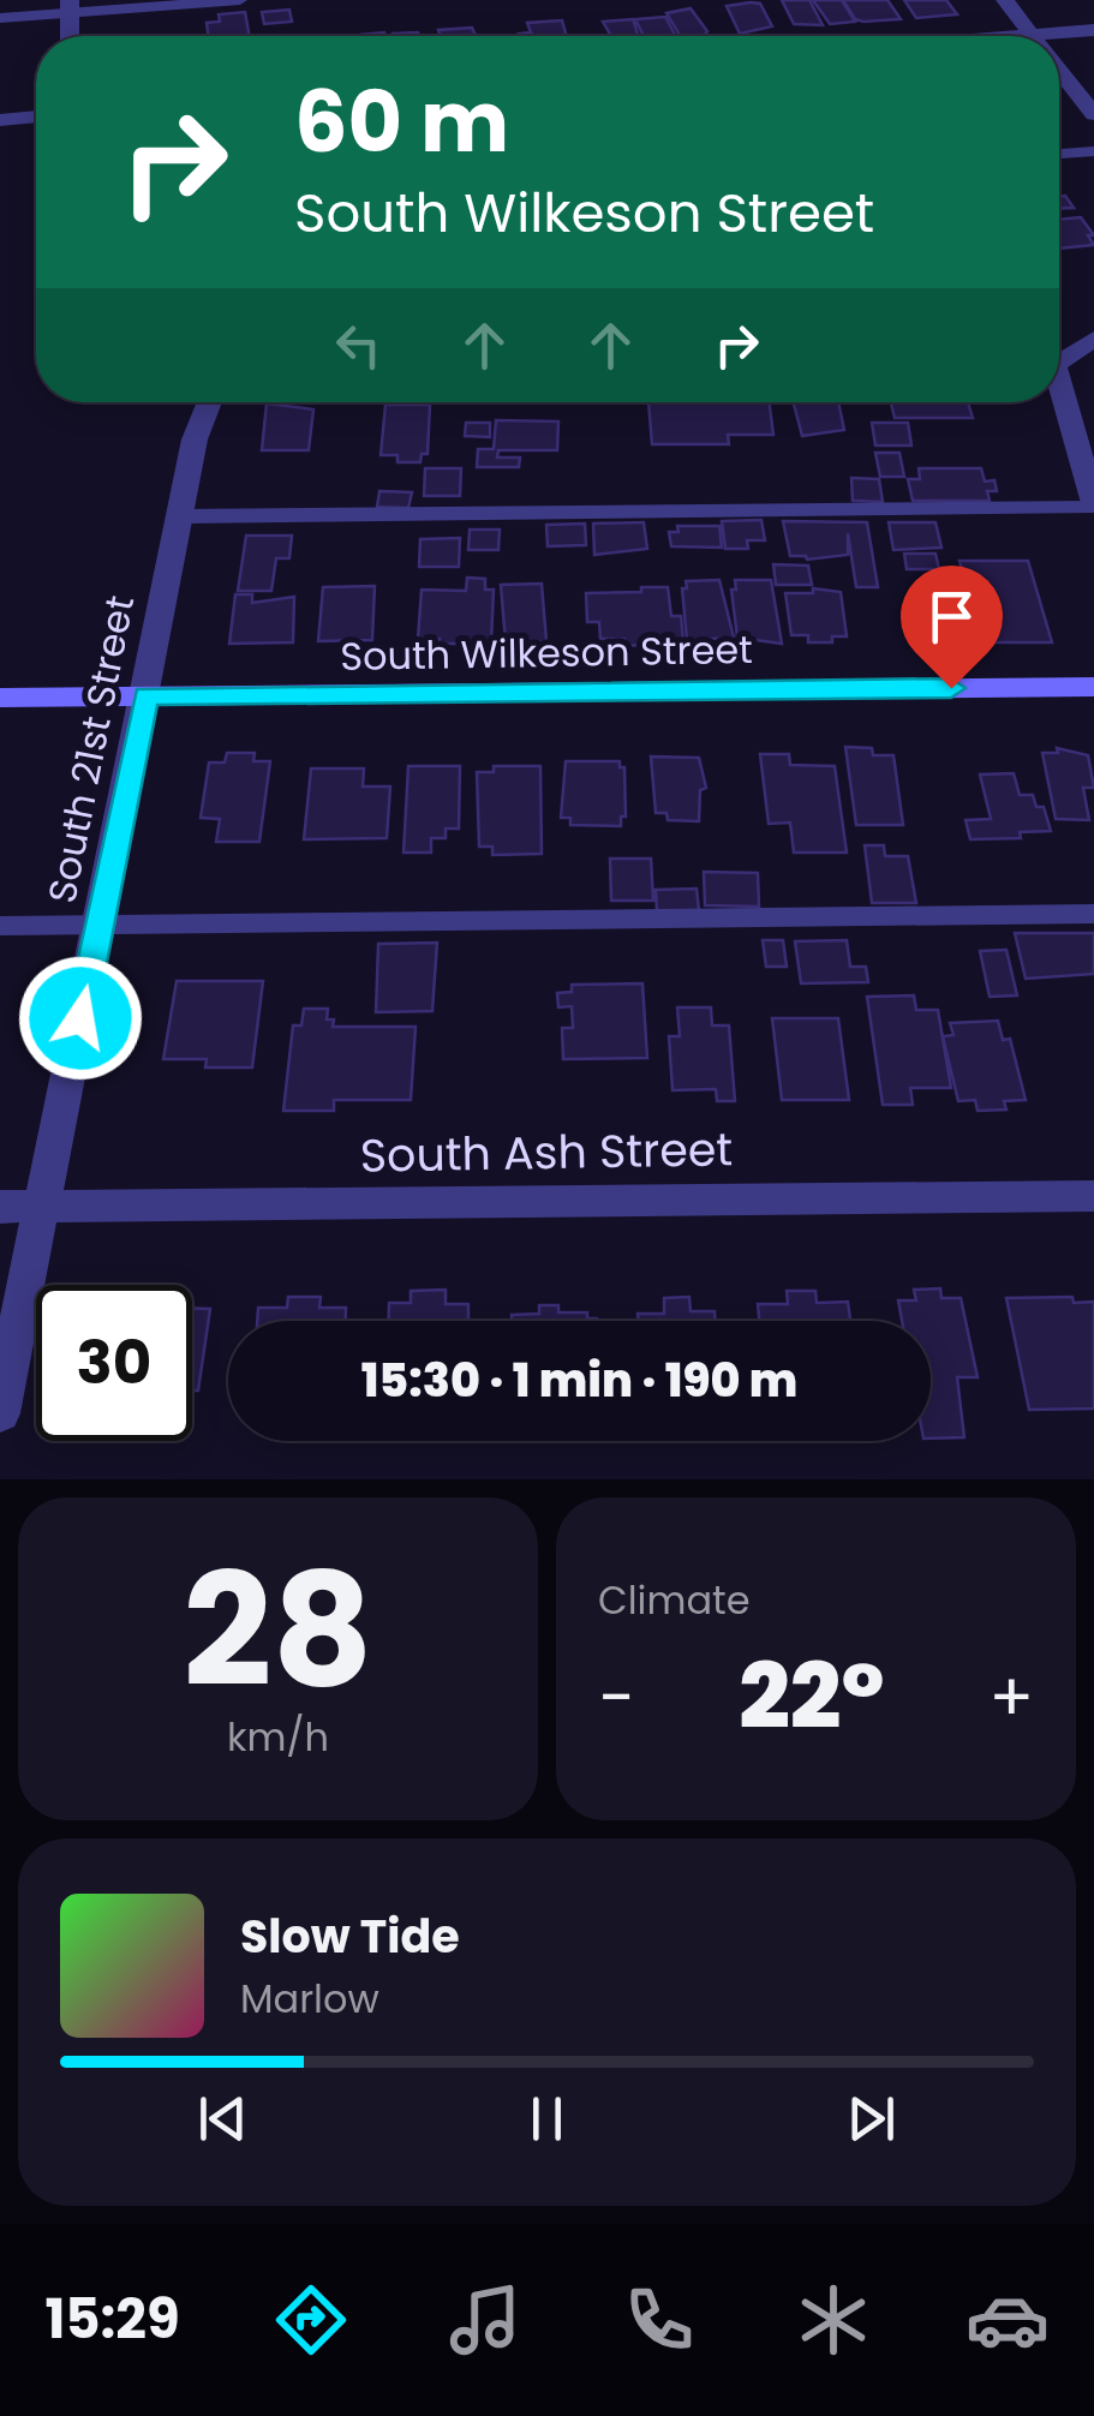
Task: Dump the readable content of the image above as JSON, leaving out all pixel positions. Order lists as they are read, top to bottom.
{
  "streets": {
    "street": ["South Wilkeson Street", "South 21st Street", "South Ash Street"]
  },
  "crossings": [
    ["South Wilkeson Street", "South 21st Street"],
    ["South 21st Street", "South Ash Street"]
  ],
  "page": {
    "turn": ["60 m", "South Wilkeson Street"],
    "limit": "30",
    "trip": "15:30 · 1 min · 190 m",
    "tile": [
      ["28", "km/h"],
      "Climate"
    ],
    "heat": ["−", "22°", "+"],
    "song": ["Slow Tide", "Marlow"],
    "tabs": "15:29"
  }
}
